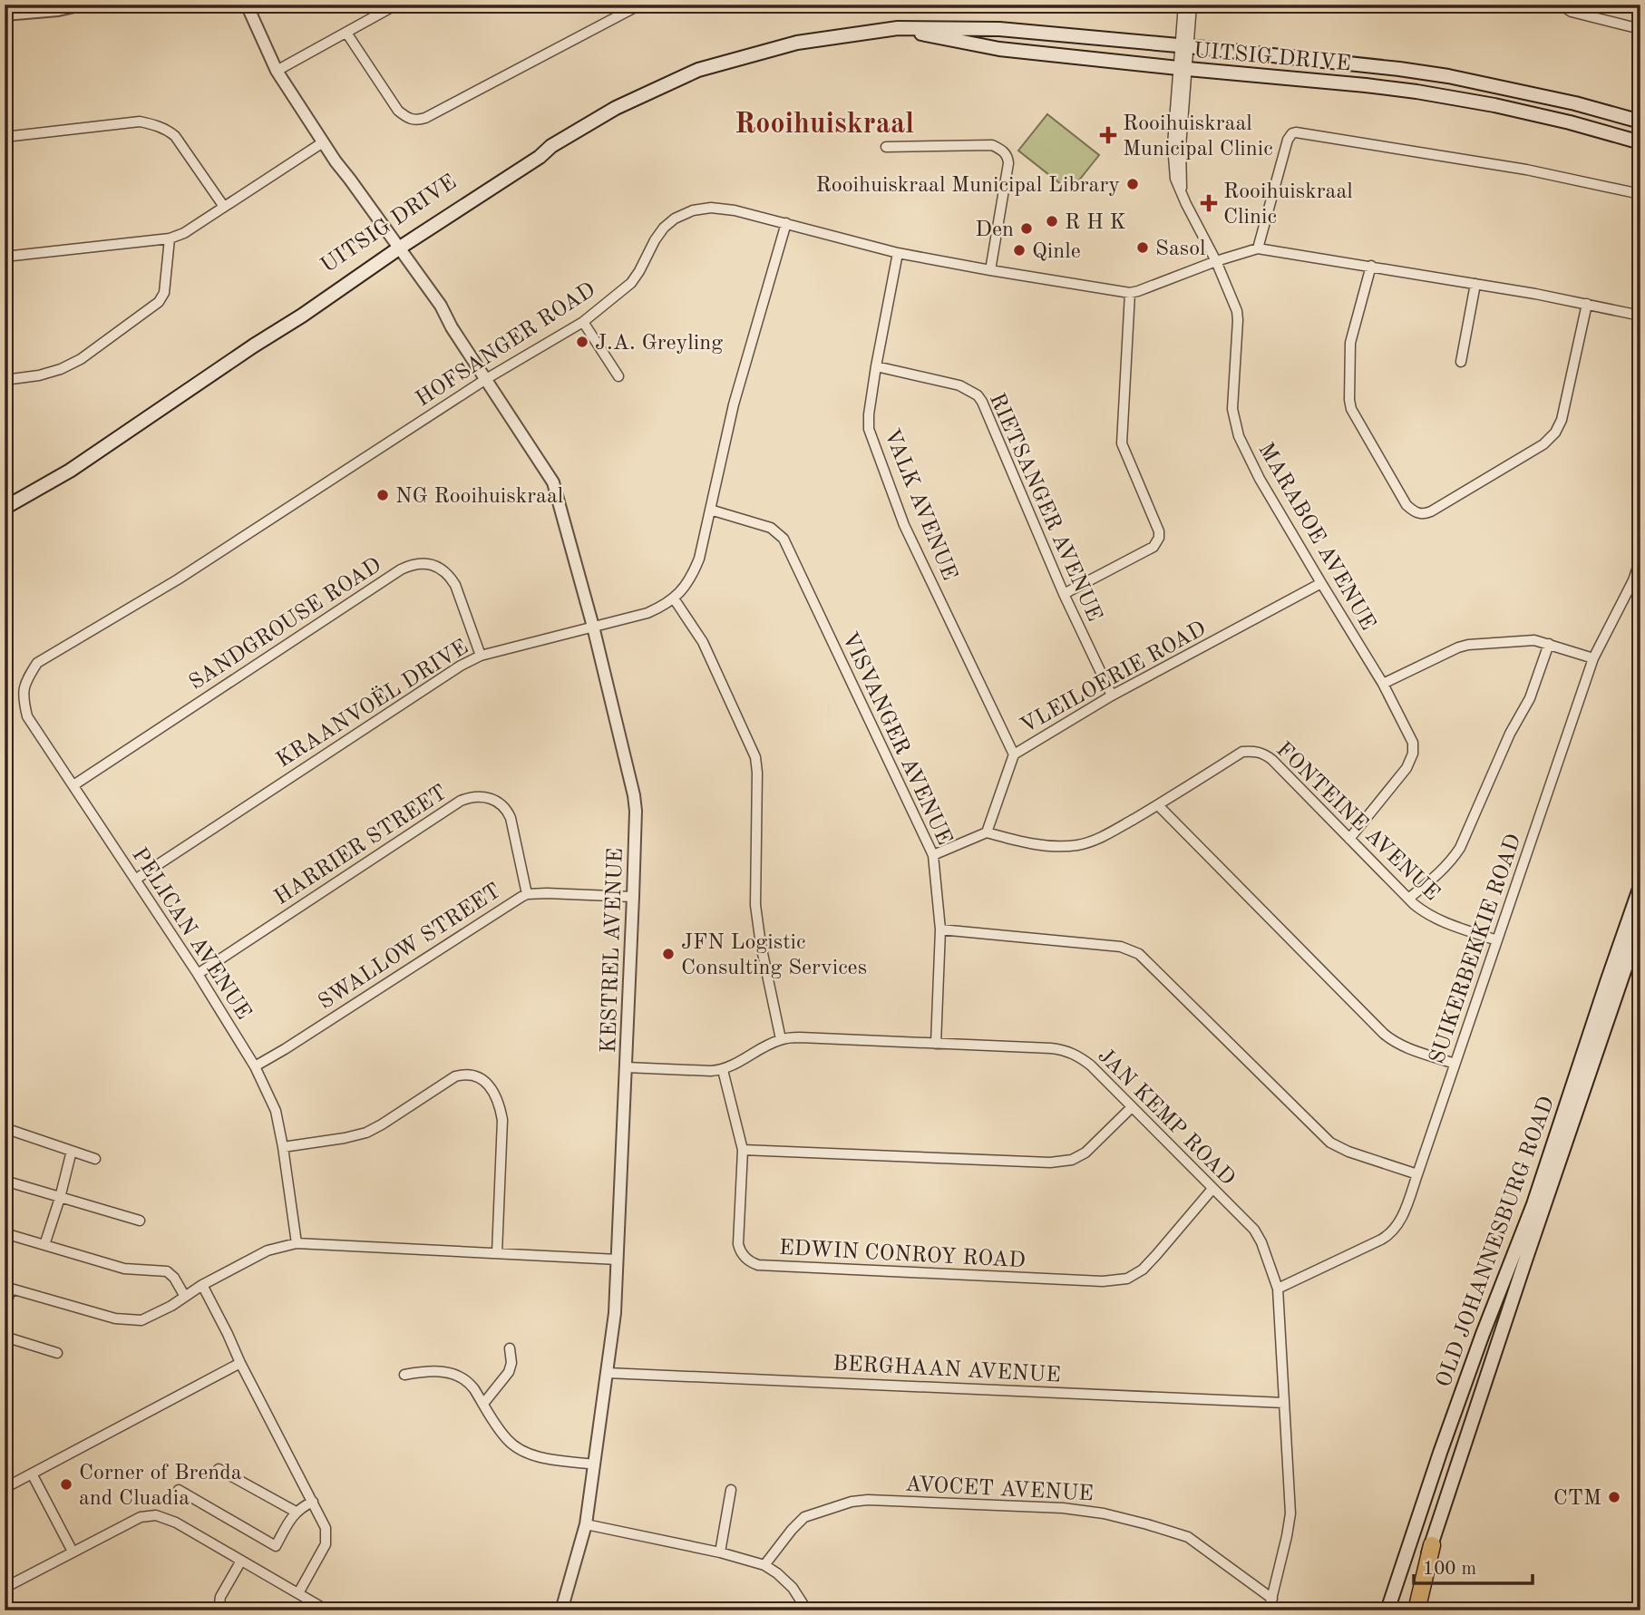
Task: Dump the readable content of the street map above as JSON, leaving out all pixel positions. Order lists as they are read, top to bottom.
{
  "streets": {
    "main road": ["UITSIG DRIVE", "OLD JOHANNESBURG ROAD"],
    "street": [
      "HOFSANGER ROAD",
      "VALK AVENUE",
      "RIETSANGER AVENUE",
      "MARABOE AVENUE",
      "SANDGROUSE ROAD",
      "VLEILOERIE ROAD",
      "KRAANVOËL DRIVE",
      "VISVANGER AVENUE",
      "FONTEINE AVENUE",
      "HARRIER STREET",
      "PELICAN AVENUE",
      "SWALLOW STREET",
      "SUIKERBEKKIE ROAD",
      "KESTREL AVENUE",
      "JAN KEMP ROAD",
      "EDWIN CONROY ROAD",
      "BERGHAAN AVENUE",
      "AVOCET AVENUE"
    ]
  },
  "crossings": [
    ["UITSIG DRIVE", "MARABOE AVENUE"],
    ["UITSIG DRIVE", "KESTREL AVENUE"],
    ["HOFSANGER ROAD", "VALK AVENUE"],
    ["HOFSANGER ROAD", "MARABOE AVENUE"],
    ["HOFSANGER ROAD", "KRAANVOËL DRIVE"],
    ["HOFSANGER ROAD", "PELICAN AVENUE"],
    ["HOFSANGER ROAD", "KESTREL AVENUE"],
    ["VALK AVENUE", "RIETSANGER AVENUE"],
    ["VALK AVENUE", "VLEILOERIE ROAD"],
    ["RIETSANGER AVENUE", "VLEILOERIE ROAD"],
    ["MARABOE AVENUE", "VLEILOERIE ROAD"],
    ["MARABOE AVENUE", "FONTEINE AVENUE"],
    ["SANDGROUSE ROAD", "KRAANVOËL DRIVE"],
    ["SANDGROUSE ROAD", "PELICAN AVENUE"],
    ["VLEILOERIE ROAD", "FONTEINE AVENUE"],
    ["KRAANVOËL DRIVE", "VISVANGER AVENUE"],
    ["KRAANVOËL DRIVE", "PELICAN AVENUE"],
    ["KRAANVOËL DRIVE", "KESTREL AVENUE"],
    ["VISVANGER AVENUE", "JAN KEMP ROAD"],
    ["FONTEINE AVENUE", "SUIKERBEKKIE ROAD"],
    ["HARRIER STREET", "PELICAN AVENUE"],
    ["HARRIER STREET", "SWALLOW STREET"],
    ["PELICAN AVENUE", "SWALLOW STREET"],
    ["SWALLOW STREET", "KESTREL AVENUE"],
    ["SUIKERBEKKIE ROAD", "JAN KEMP ROAD"],
    ["KESTREL AVENUE", "JAN KEMP ROAD"],
    ["KESTREL AVENUE", "BERGHAAN AVENUE"],
    ["JAN KEMP ROAD", "EDWIN CONROY ROAD"],
    ["JAN KEMP ROAD", "BERGHAAN AVENUE"],
    ["JAN KEMP ROAD", "AVOCET AVENUE"]
  ],
  "districts": ["Rooihuiskraal"],
  "places": {
    "health": ["Rooihuiskraal Municipal Clinic", "Rooihuiskraal Clinic"],
    "other": [
      "Rooihuiskraal Municipal Library",
      "R H K",
      "Den",
      "Sasol",
      "Qinle",
      "J.A. Greyling",
      "NG Rooihuiskraal",
      "JFN Logistic Consulting Services",
      "Corner of Brenda and Cluadia",
      "CTM"
    ]
  },
  "scale_bar": "100 m"
}
